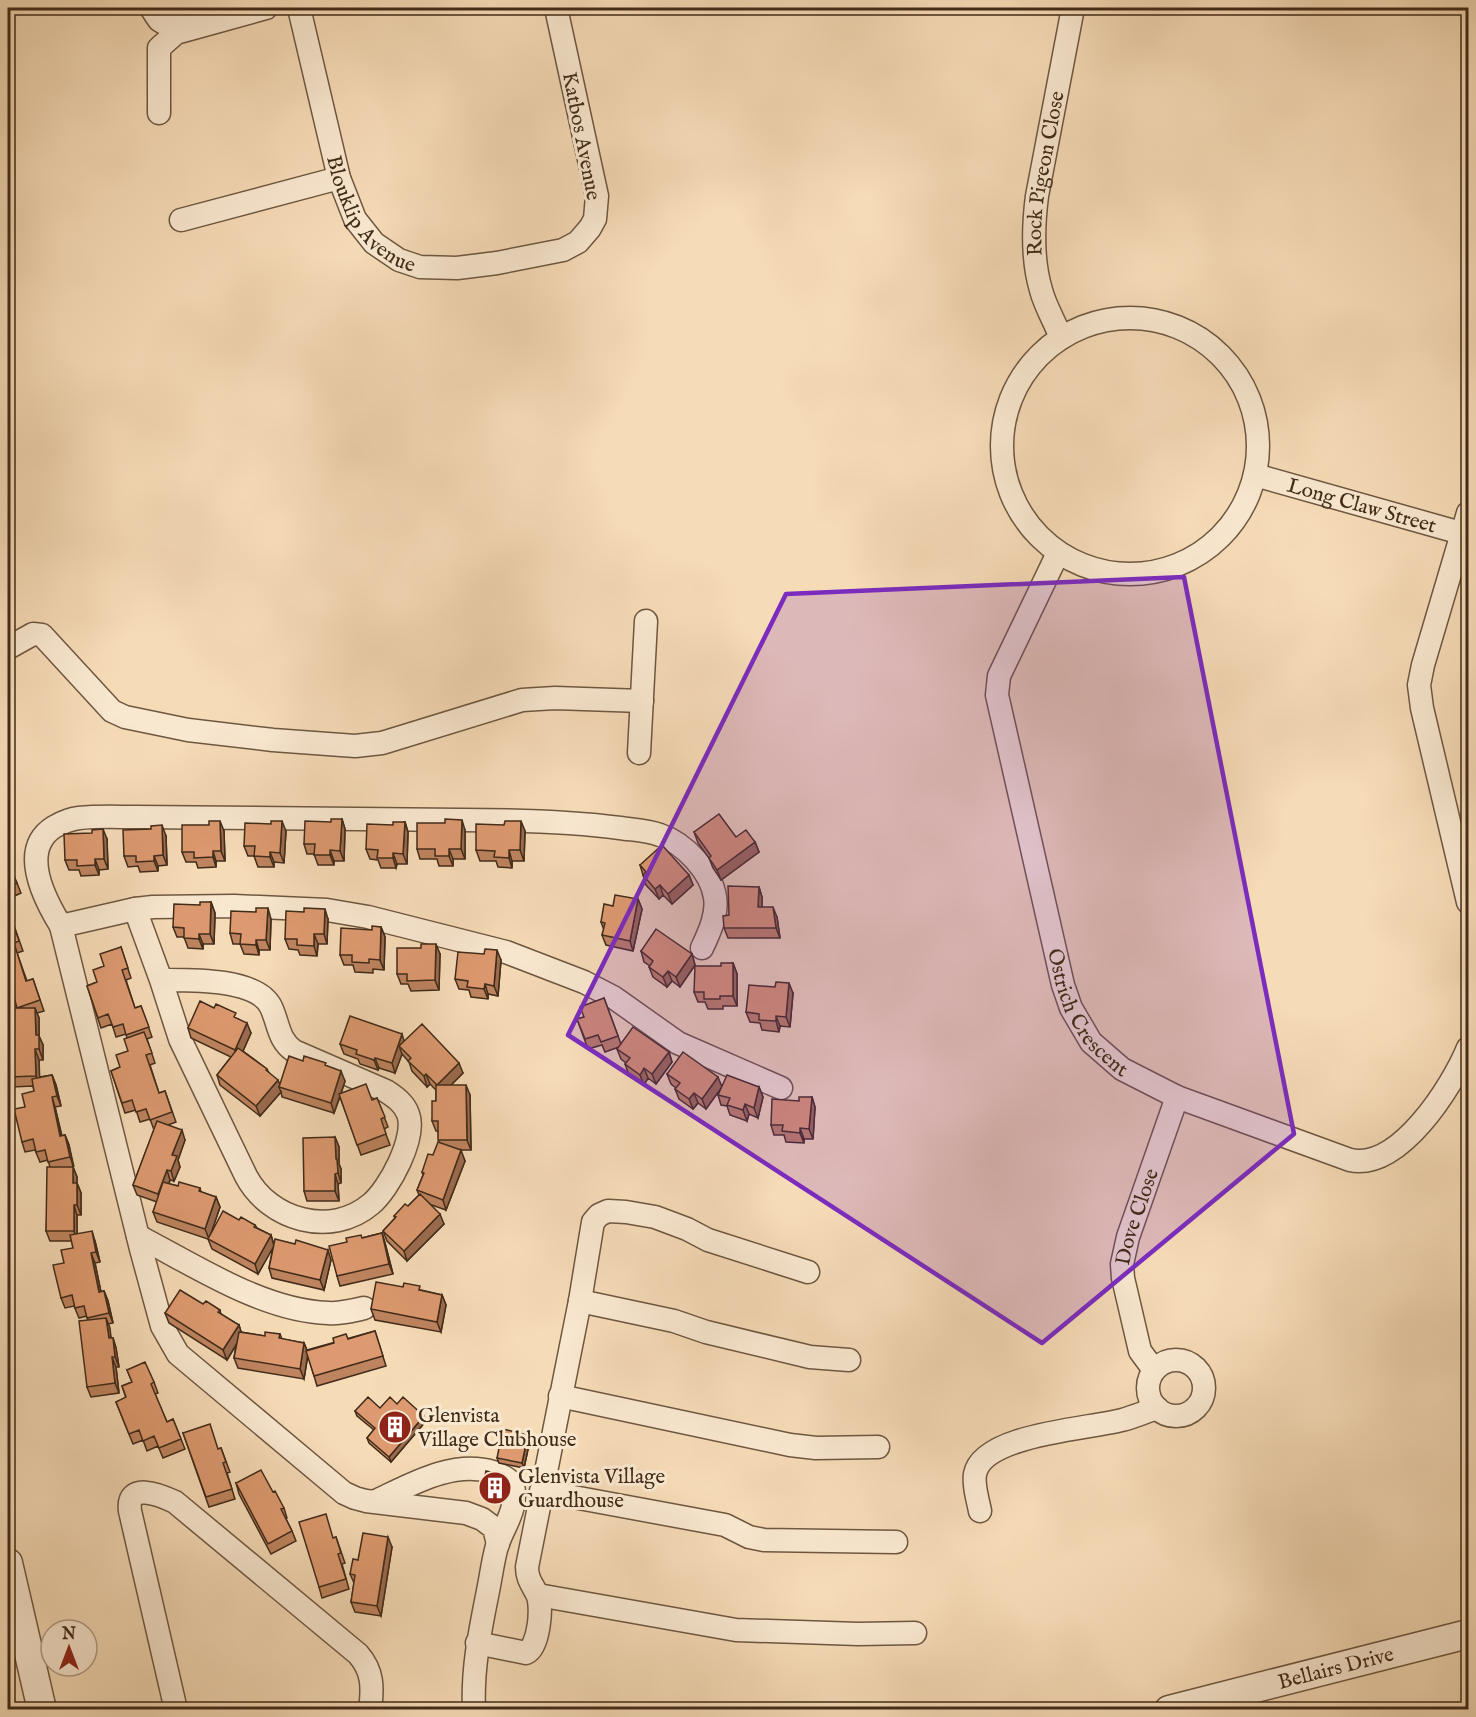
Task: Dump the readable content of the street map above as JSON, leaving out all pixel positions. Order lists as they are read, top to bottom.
{
  "streets": {
    "street": [
      "Katbos Avenue",
      "Rock Pigeon Close",
      "Blouklip Avenue",
      "Long Claw Street",
      "Ostrich Crescent",
      "Dove Close",
      "Bellairs Drive"
    ]
  },
  "crossings": [
    ["Katbos Avenue", "Blouklip Avenue"],
    ["Ostrich Crescent", "Dove Close"]
  ],
  "places": {
    "building": ["Glenvista Village Clubhouse", "Glenvista Village Guardhouse"]
  },
  "north": "top"
}
